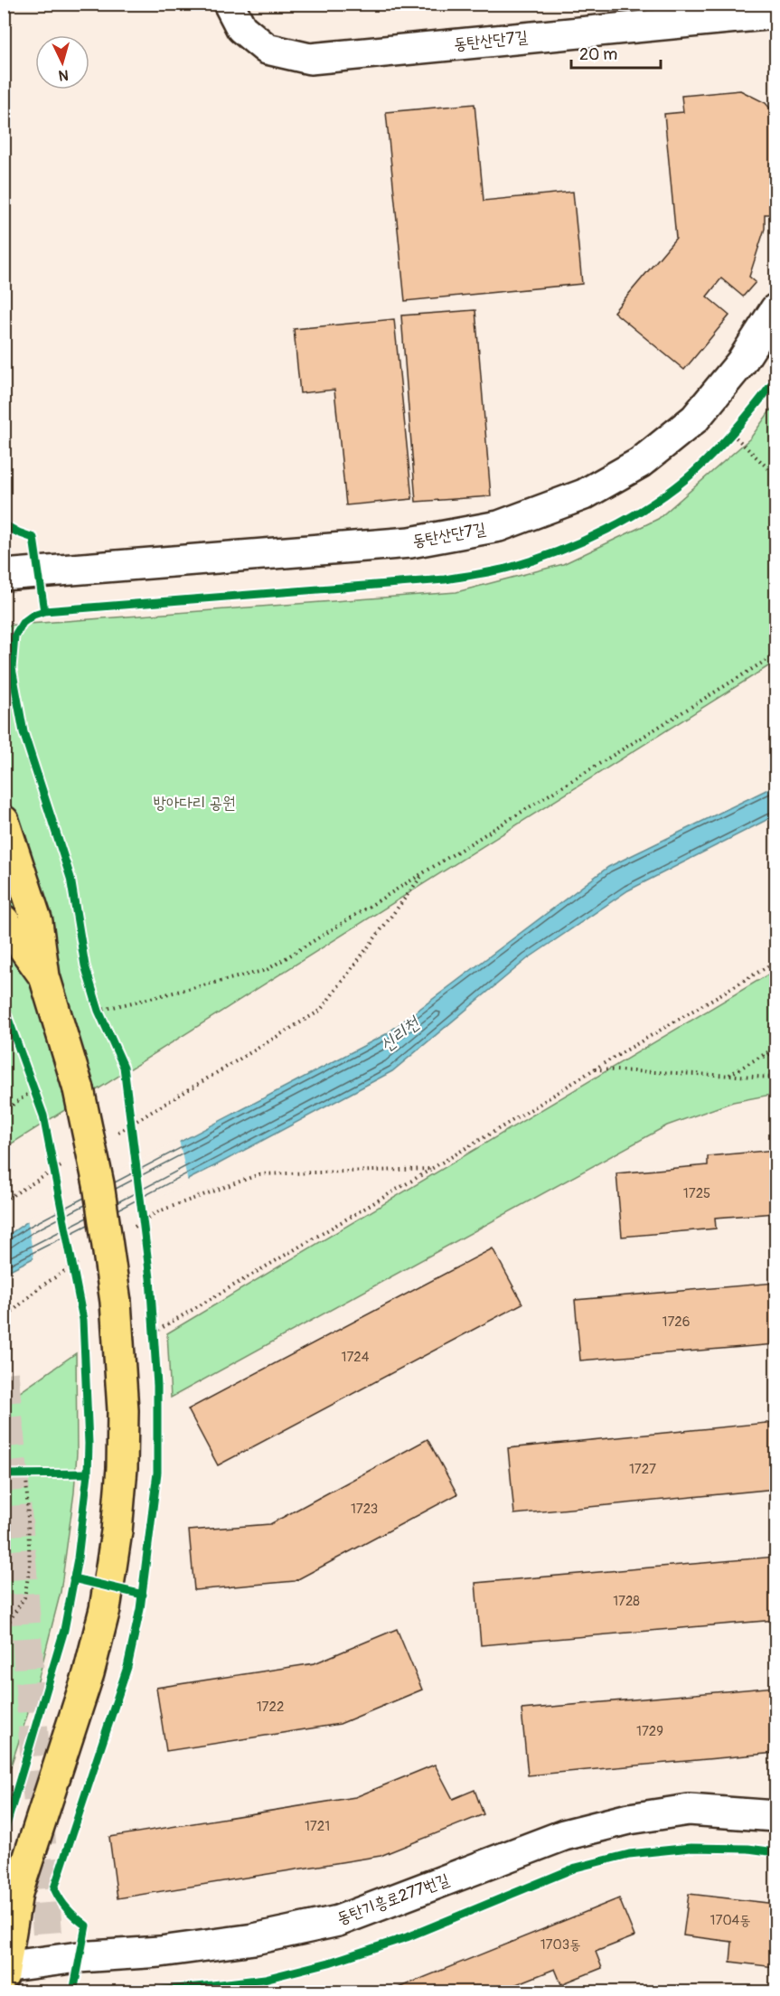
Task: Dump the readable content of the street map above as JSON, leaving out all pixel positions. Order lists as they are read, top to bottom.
{
  "streets": {
    "street": ["동탄산단7길", "동탄기흥로277번길"]
  },
  "water": ["신리천"],
  "parks": ["방아다리 공원"],
  "house_numbers": [
    "1725",
    "1726",
    "1724",
    "1727",
    "1723",
    "1728",
    "1722",
    "1729",
    "1721",
    "1704동",
    "1703동"
  ],
  "scale_bar": "20 m",
  "north": "bottom"
}
